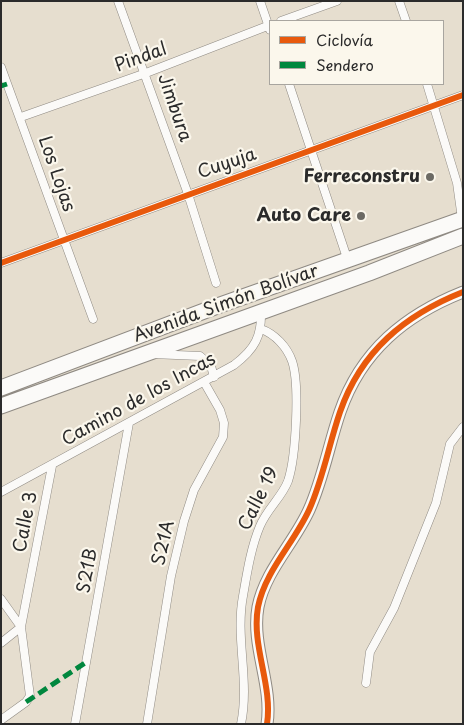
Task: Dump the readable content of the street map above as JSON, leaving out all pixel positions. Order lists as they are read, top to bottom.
{
  "streets": {
    "highway": ["Avenida Simón Bolívar"],
    "street": [
      "Pindal",
      "Jimbura",
      "Cuyuja",
      "Los Lojas",
      "Camino de los Incas",
      "Calle 19",
      "Calle 3",
      "S21A",
      "S21B"
    ]
  },
  "crossings": [
    ["Pindal", "Jimbura"],
    ["Pindal", "Los Lojas"],
    ["Jimbura", "Cuyuja"],
    ["Cuyuja", "Los Lojas"],
    ["Avenida Simón Bolívar", "Camino de los Incas"],
    ["Camino de los Incas", "Calle 19"],
    ["Camino de los Incas", "Calle 3"],
    ["Camino de los Incas", "S21A"],
    ["Camino de los Incas", "S21B"]
  ],
  "places": ["Ferreconstru", "Auto Care"],
  "legend": ["Ciclovía", "Sendero"]
}
